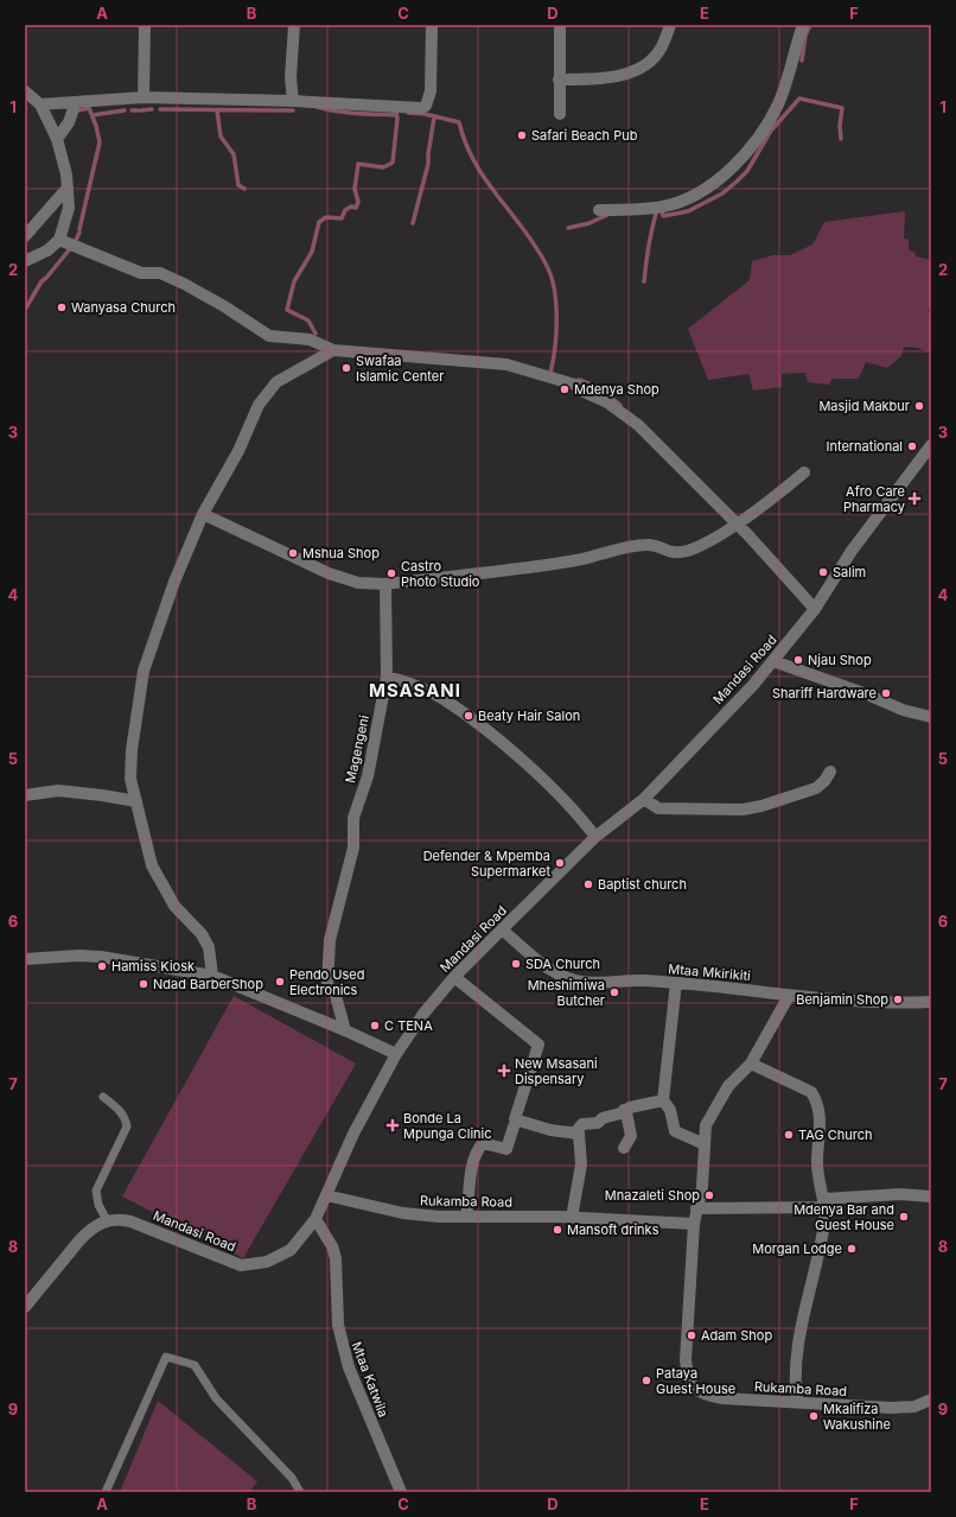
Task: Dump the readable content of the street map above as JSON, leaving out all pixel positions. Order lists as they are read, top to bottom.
{
  "streets": {
    "street": [
      "Mandasi Road",
      "Magengeni",
      "Mtaa Mkirikiti",
      "Rukamba Road",
      "Mtaa Katwila"
    ]
  },
  "crossings": [
    ["Mandasi Road", "Mtaa Mkirikiti"],
    ["Mandasi Road", "Rukamba Road"],
    ["Mandasi Road", "Mtaa Katwila"],
    ["Mtaa Mkirikiti", "Rukamba Road"]
  ],
  "districts": ["MSASANI"],
  "places": {
    "other": [
      "Safari Beach Pub",
      "Wanyasa Church",
      "Swafaa Islamic Center",
      "Mdenya Shop",
      "Masjid Makbur",
      "International",
      "Mshua Shop",
      "Salim",
      "Castro Photo Studio",
      "Njau Shop",
      "Shariff Hardware",
      "Beaty Hair Salon",
      "Defender & Mpemba Supermarket",
      "Baptist church",
      "SDA Church",
      "Hamiss Kiosk",
      "Pendo Used Electronics",
      "Ndad BarberShop",
      "Mheshimiwa Butcher",
      "Benjamin Shop",
      "C TENA",
      "TAG Church",
      "Mnazaleti Shop",
      "Mdenya Bar and Guest House",
      "Mansoft drinks",
      "Morgan Lodge",
      "Adam Shop",
      "Pataya Guest House",
      "Mkalifiza Wakushine"
    ],
    "health": ["Afro Care Pharmacy", "New Msasani Dispensary", "Bonde La Mpunga Clinic"]
  },
  "grid": {
    "columns": [
      "A",
      "B",
      "C",
      "D",
      "E",
      "F"
    ],
    "rows": [
      "1",
      "2",
      "3",
      "4",
      "5",
      "6",
      "7",
      "8",
      "9"
    ]
  }
}
